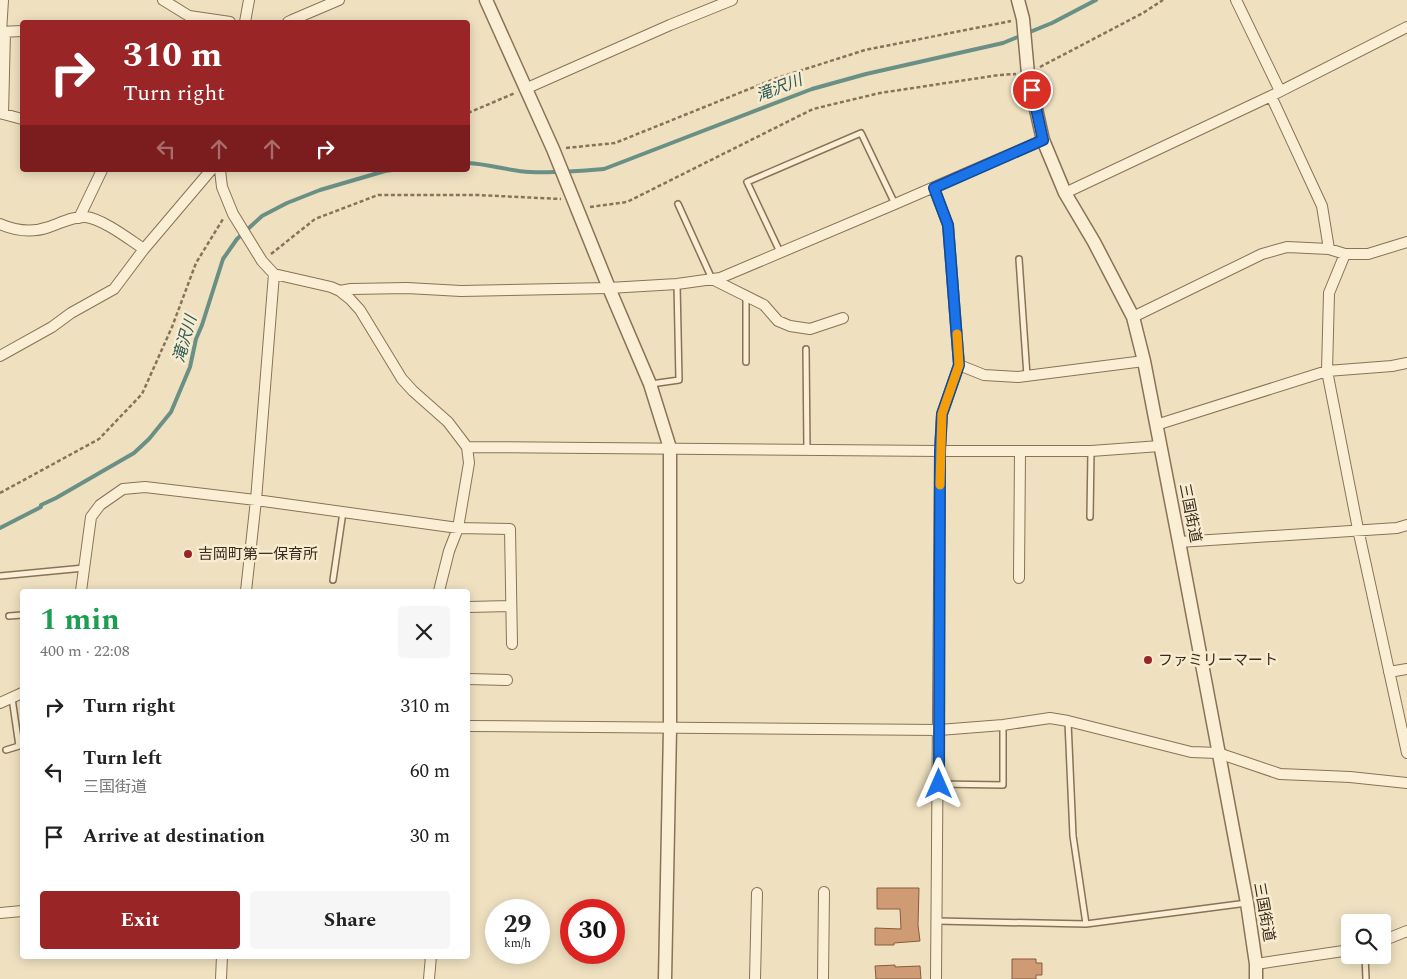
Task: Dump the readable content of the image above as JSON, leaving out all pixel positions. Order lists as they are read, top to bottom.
{
  "streets": {
    "street": ["三国街道"]
  },
  "water": ["滝沢川"],
  "places": ["吉岡町第一保育所", "ファミリーマート"],
  "page": {
    "turn": ["310 m", "Turn right"],
    "heading": ["1 min", "400 m · 22:08"],
    "list": [
      {
        "name": "Turn right",
        "value": "310 m"
      },
      {
        "name": "Turn left",
        "note": "三国街道",
        "value": "60 m"
      },
      {
        "name": "Arrive at destination",
        "value": "30 m"
      }
    ],
    "buttons": ["Exit", "Share"],
    "speed": "29 km/h",
    "limit": "30"
  }
}
